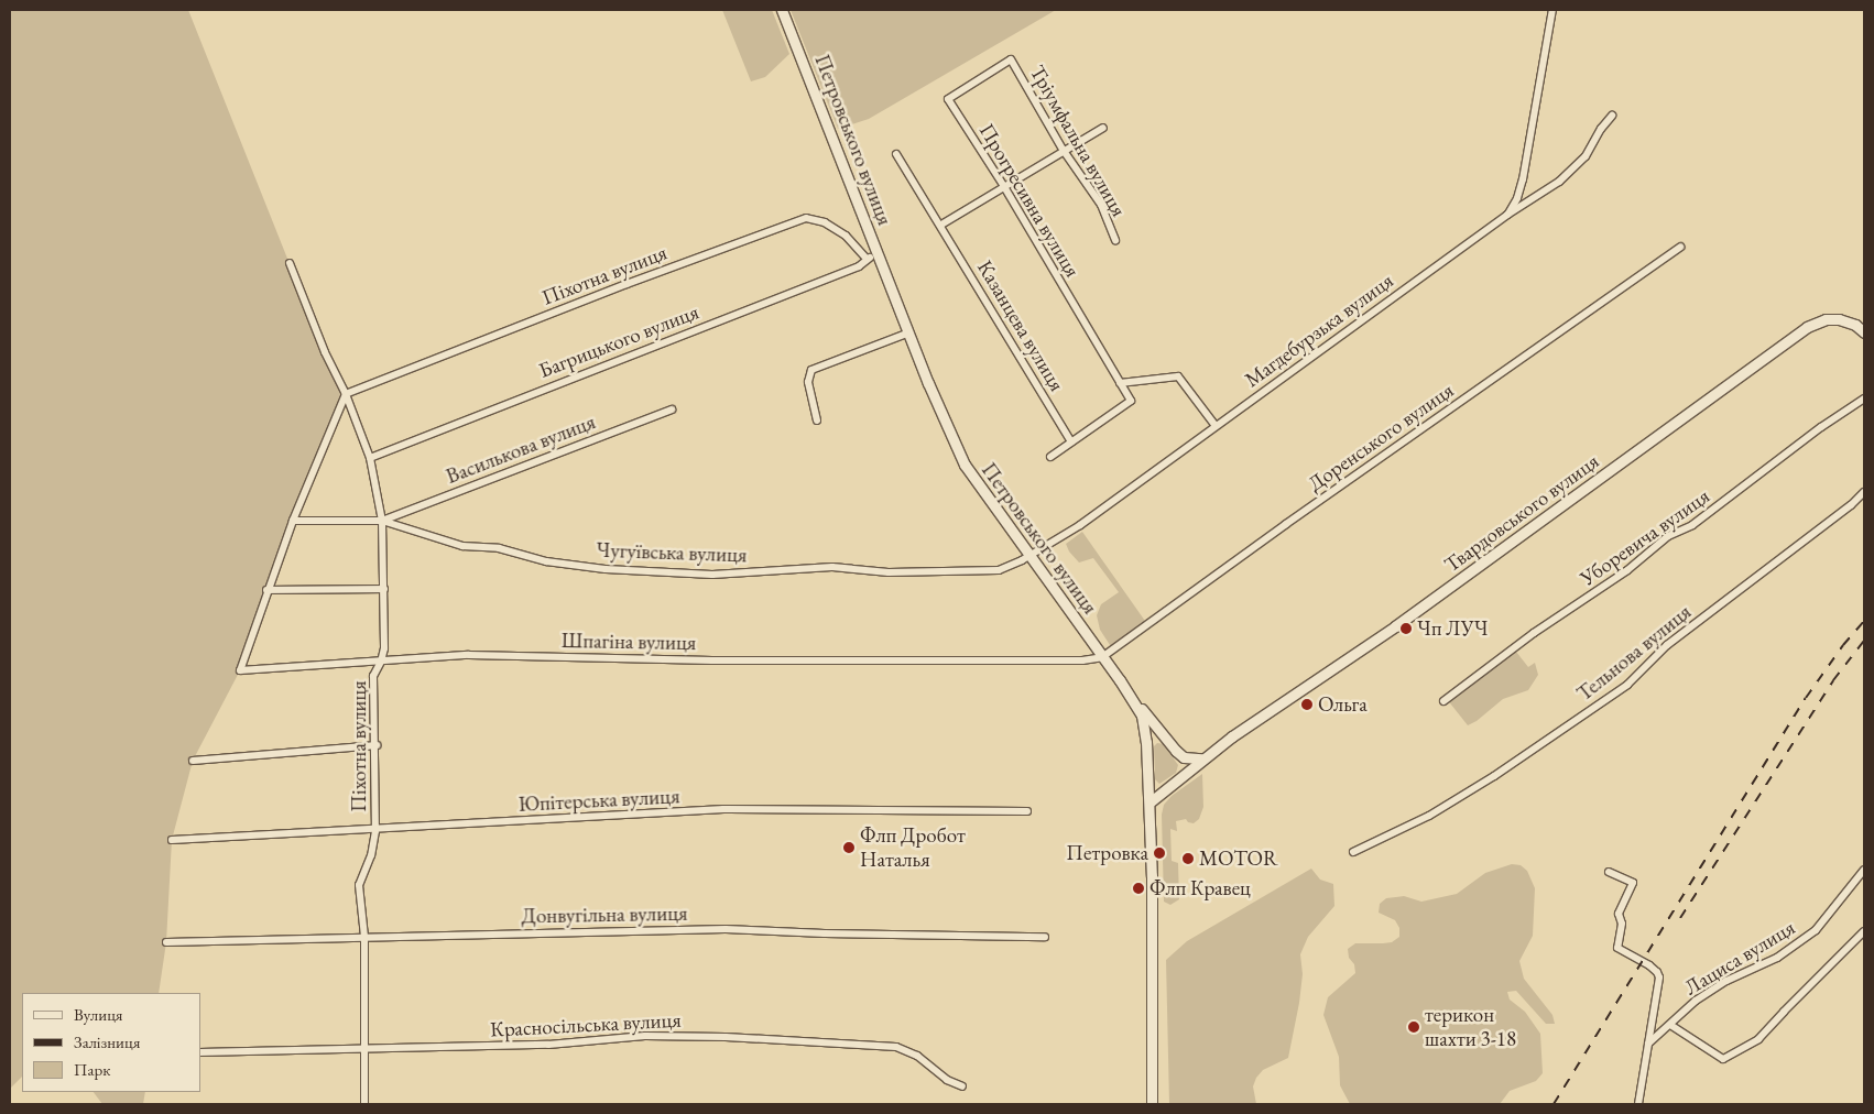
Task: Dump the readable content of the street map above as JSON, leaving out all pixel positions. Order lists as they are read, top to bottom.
{
  "streets": {
    "main road": ["Петровського вулиця", "Твардовського вулиця"],
    "street": [
      "Тріумфальна вулиця",
      "Прогресивна вулиця",
      "Піхотна вулиця",
      "Казанцева вулиця",
      "Магдебурзька вулиця",
      "Багрицького вулиця",
      "Доренського вулиця",
      "Василькова вулиця",
      "Уборевича вулиця",
      "Чугуївська вулиця",
      "Шпагіна вулиця",
      "Тельнова вулиця",
      "Юпітерська вулиця",
      "Донвугільна вулиця",
      "Лациса вулиця",
      "Красносільська вулиця"
    ]
  },
  "crossings": [
    ["Петровського вулиця", "Магдебурзька вулиця"],
    ["Петровського вулиця", "Багрицького вулиця"],
    ["Петровського вулиця", "Доренського вулиця"],
    ["Петровського вулиця", "Твардовського вулиця"],
    ["Петровського вулиця", "Чугуївська вулиця"],
    ["Петровського вулиця", "Шпагіна вулиця"],
    ["Тріумфальна вулиця", "Прогресивна вулиця"],
    ["Прогресивна вулиця", "Казанцева вулиця"],
    ["Піхотна вулиця", "Багрицького вулиця"],
    ["Піхотна вулиця", "Василькова вулиця"],
    ["Піхотна вулиця", "Чугуївська вулиця"],
    ["Піхотна вулиця", "Шпагіна вулиця"],
    ["Піхотна вулиця", "Юпітерська вулиця"],
    ["Піхотна вулиця", "Донвугільна вулиця"],
    ["Піхотна вулиця", "Красносільська вулиця"],
    ["Магдебурзька вулиця", "Чугуївська вулиця"],
    ["Доренського вулиця", "Шпагіна вулиця"],
    ["Василькова вулиця", "Чугуївська вулиця"]
  ],
  "places": [
    "Чп ЛУЧ",
    "Ольга",
    "Флп Дробот Наталья",
    "Петровка",
    "MOTOR",
    "Флп Кравец",
    "терикон шахти 3-18"
  ],
  "legend": ["Вулиця", "Залізниця", "Парк"]
}
